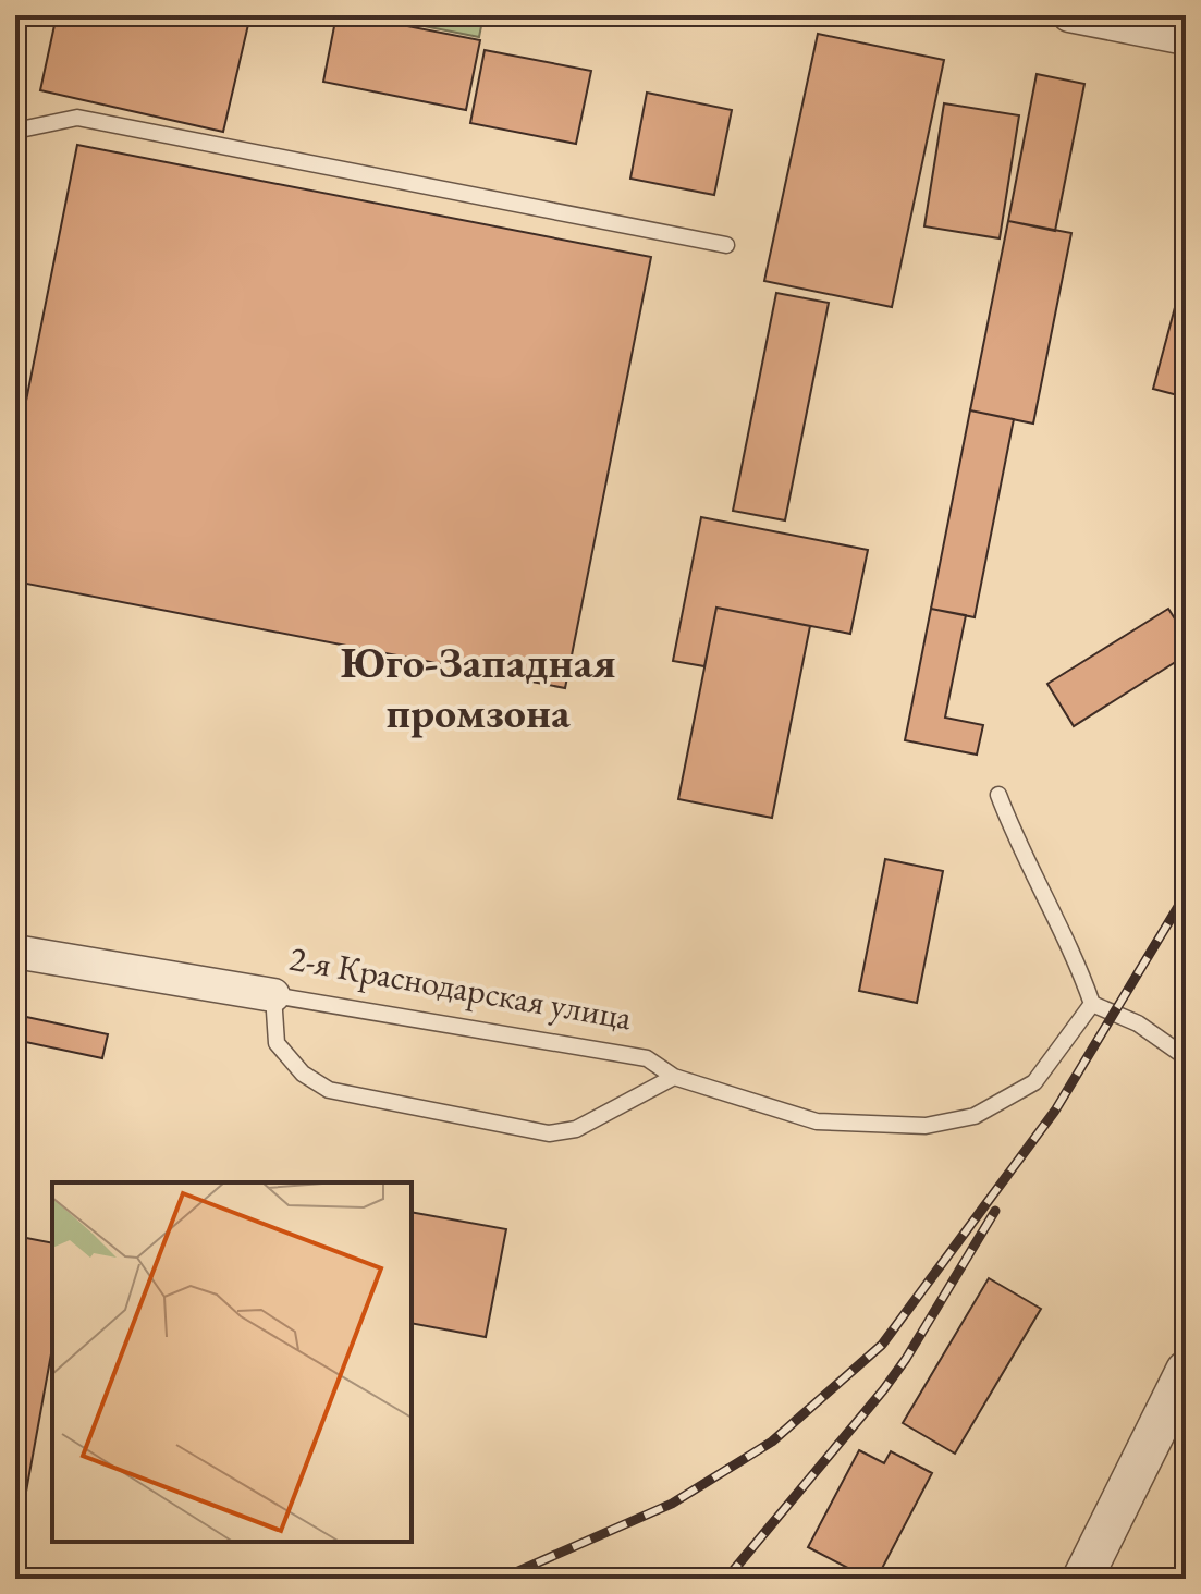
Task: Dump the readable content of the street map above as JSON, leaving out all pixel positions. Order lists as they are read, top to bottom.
{
  "streets": {
    "street": ["2-я Краснодарская улица"]
  },
  "districts": ["Юго-Западная промзона"]
}
